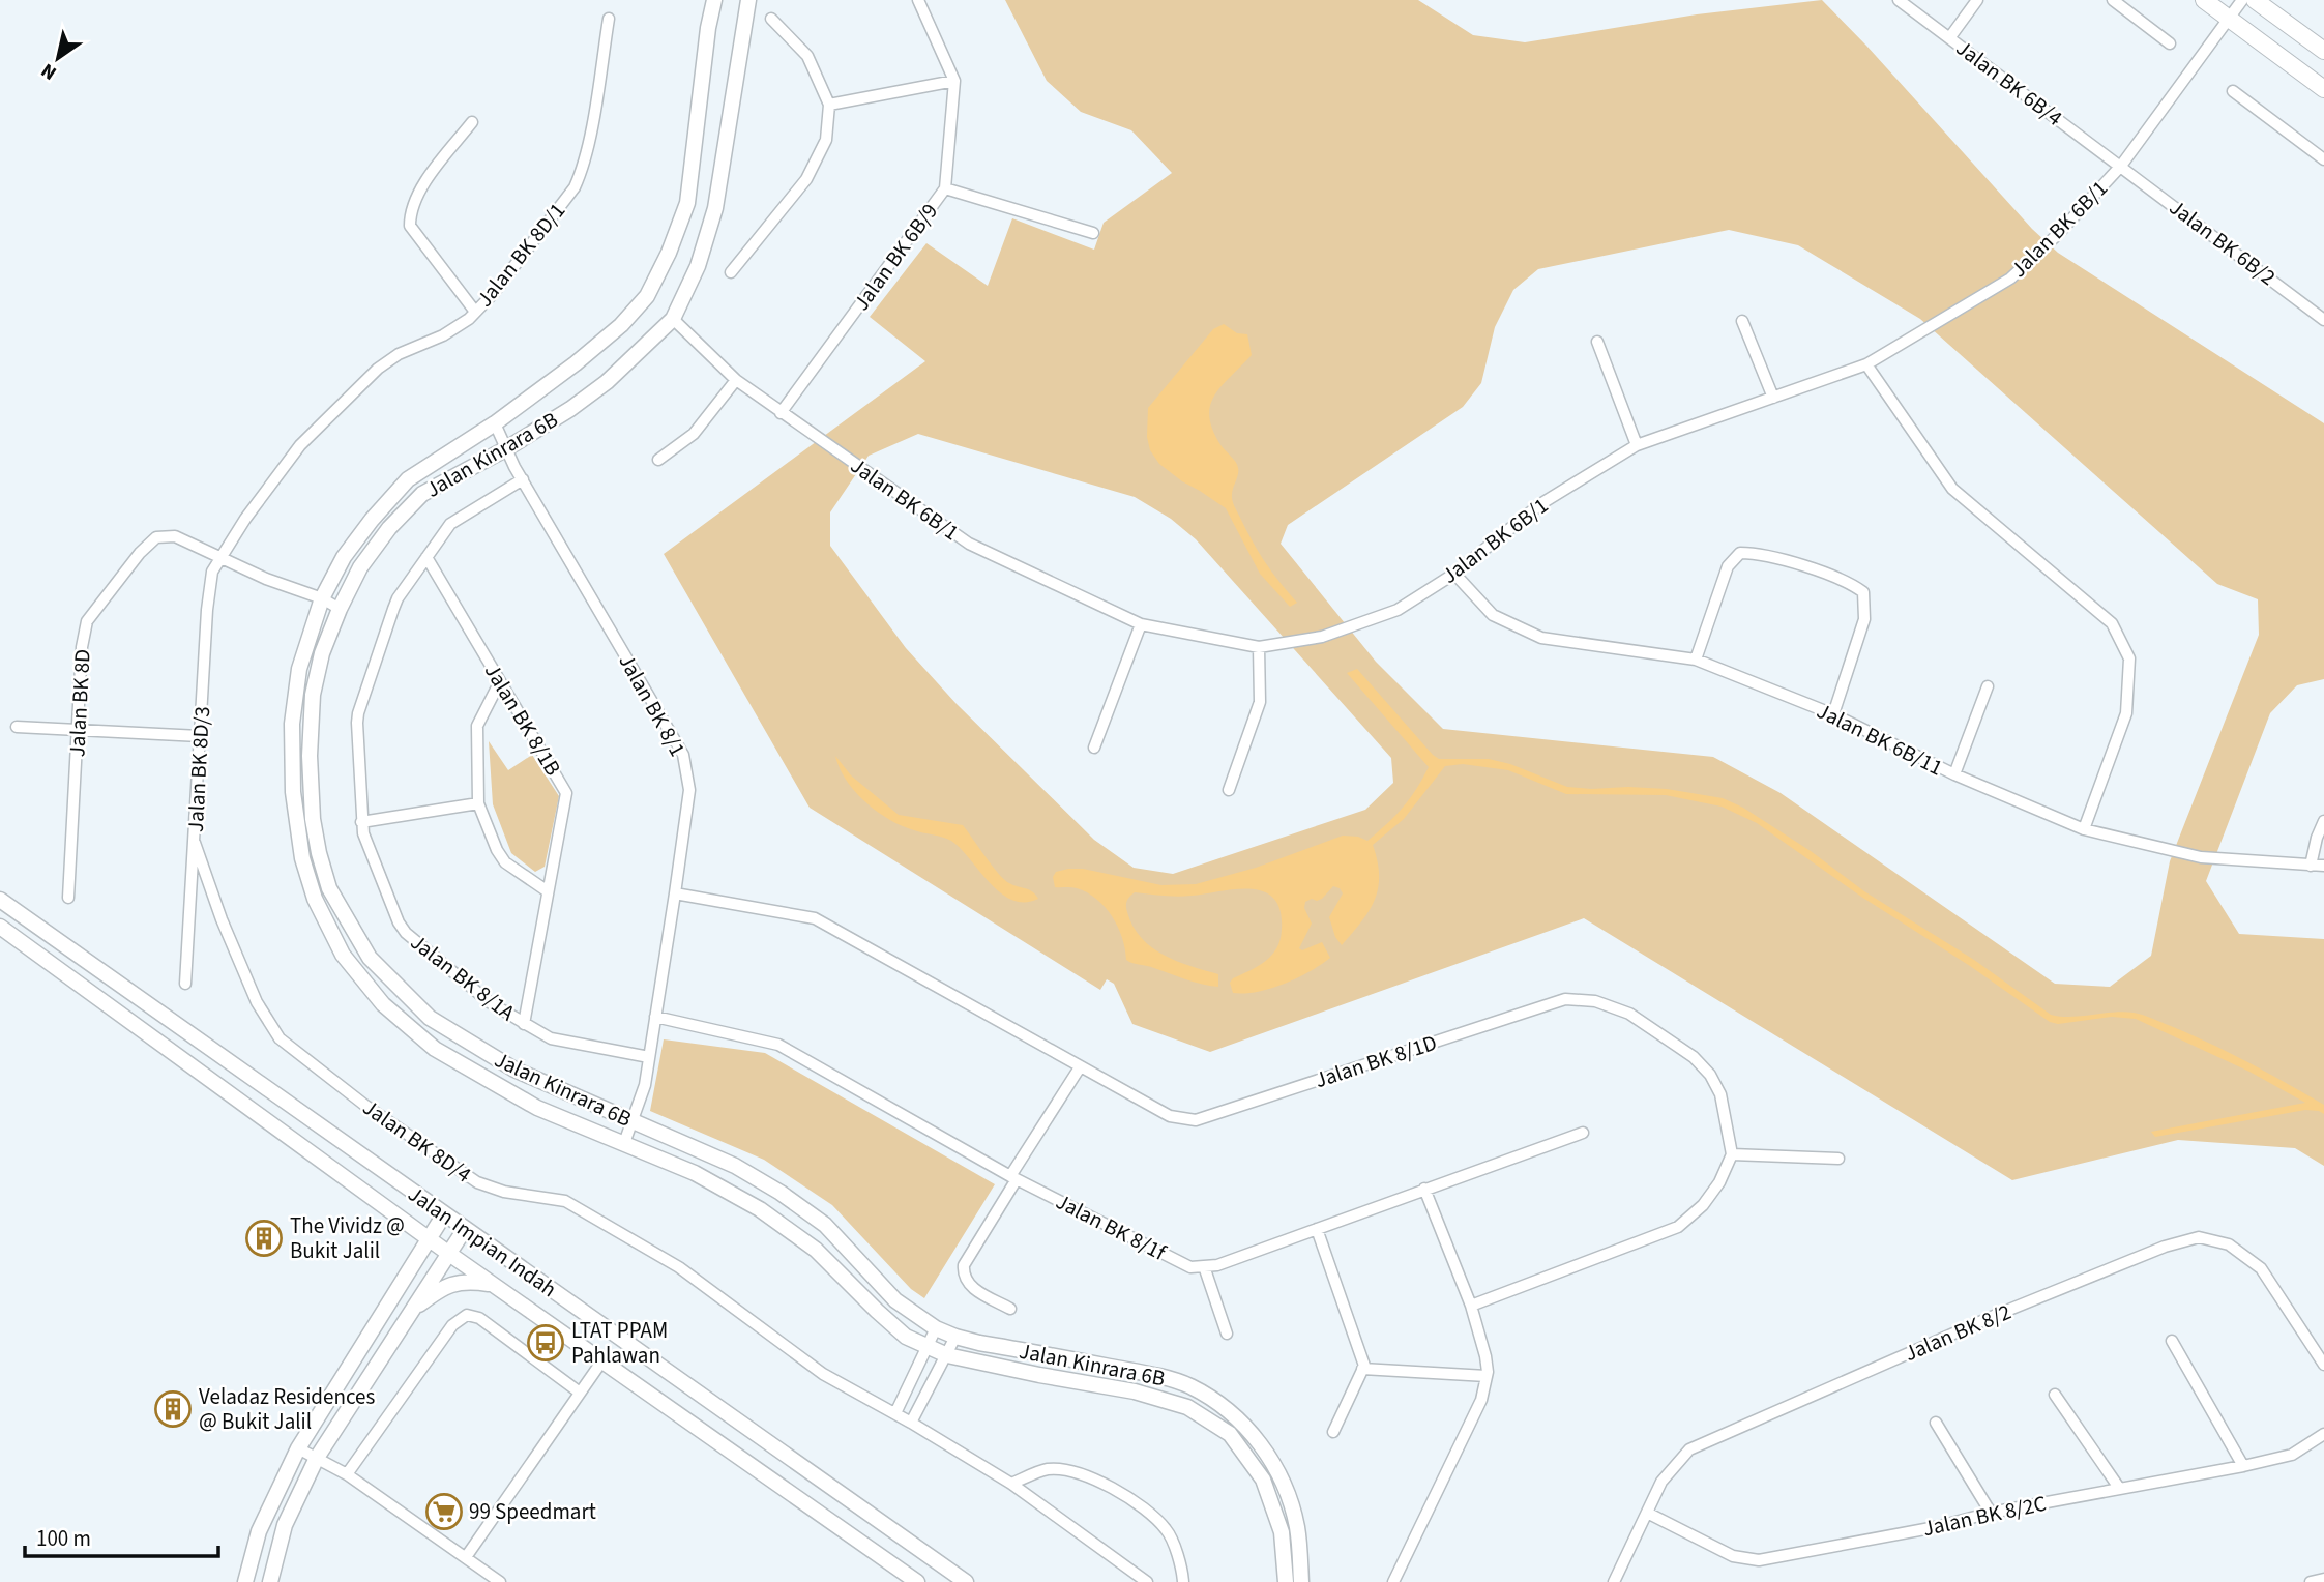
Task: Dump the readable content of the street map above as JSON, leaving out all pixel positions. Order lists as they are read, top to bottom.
{
  "streets": {
    "street": [
      "Jalan BK 6B/4",
      "Jalan BK 6B/1",
      "Jalan BK 6B/2",
      "Jalan BK 8D/1",
      "Jalan BK 6B/9",
      "Jalan Kinrara 6B",
      "Jalan BK 8D",
      "Jalan BK 8/1",
      "Jalan BK 8/1B",
      "Jalan BK 6B/11",
      "Jalan BK 8D/3",
      "Jalan BK 8/1A",
      "Jalan BK 8/1D",
      "Jalan BK 8D/4",
      "Jalan BK 8/1f",
      "Jalan Impian Indah",
      "Jalan BK 8/2",
      "Jalan BK 8/2C"
    ]
  },
  "crossings": [
    ["Jalan BK 6B/4", "Jalan BK 6B/1"],
    ["Jalan BK 6B/4", "Jalan BK 6B/2"],
    ["Jalan BK 6B/1", "Jalan BK 6B/2"],
    ["Jalan BK 6B/1", "Jalan BK 6B/9"],
    ["Jalan BK 6B/1", "Jalan Kinrara 6B"],
    ["Jalan BK 6B/1", "Jalan BK 6B/11"],
    ["Jalan BK 8D/1", "Jalan BK 8D"],
    ["Jalan BK 8D/1", "Jalan BK 8D/3"],
    ["Jalan Kinrara 6B", "Jalan BK 8D"],
    ["Jalan Kinrara 6B", "Jalan BK 8/1"],
    ["Jalan BK 8D", "Jalan BK 8D/3"],
    ["Jalan BK 8/1", "Jalan BK 8/1A"],
    ["Jalan BK 8/1", "Jalan BK 8/1D"],
    ["Jalan BK 8/1", "Jalan BK 8/1f"],
    ["Jalan BK 8/1B", "Jalan BK 8/1A"],
    ["Jalan BK 8D/3", "Jalan BK 8D/4"],
    ["Jalan BK 8/2", "Jalan BK 8/2C"]
  ],
  "places": {
    "building": ["The Vividz @ Bukit Jalil", "Veladaz Residences @ Bukit Jalil"],
    "bus stop": ["LTAT PPAM Pahlawan"],
    "supermarket": ["99 Speedmart"]
  },
  "scale_bar": "100 m",
  "north": "bottom left"
}
